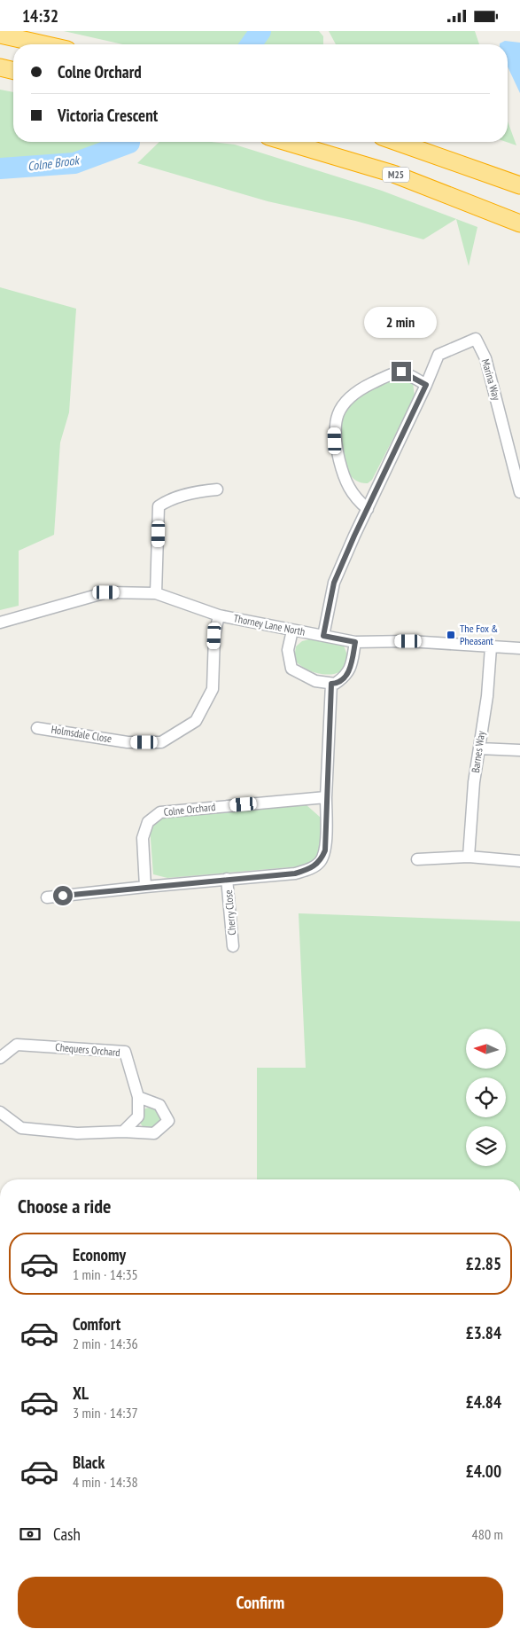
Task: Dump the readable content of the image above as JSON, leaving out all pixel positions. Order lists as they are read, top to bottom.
{
  "streets": {
    "highway": ["M25"],
    "street": [
      "Marina Way",
      "Thorney Lane North",
      "Holmsdale Close",
      "Barnes Way",
      "Colne Orchard",
      "Cherry Close",
      "Chequers Orchard"
    ]
  },
  "crossings": [
    ["Thorney Lane North", "Holmsdale Close"],
    ["Thorney Lane North", "Barnes Way"]
  ],
  "water": ["Colne Brook"],
  "places": {
    "transit": ["The Fox & Pheasant"]
  },
  "north": "left",
  "page": {
    "status": "14:32",
    "banner": ["Colne Orchard", "Victoria Crescent"],
    "bubble": "2 min",
    "heading": "Choose a ride",
    "list": [
      {
        "name": "Economy",
        "note": "1 min · 14:35",
        "value": "£2.85"
      },
      {
        "name": "Comfort",
        "note": "2 min · 14:36",
        "value": "£3.84"
      },
      {
        "name": "XL",
        "note": "3 min · 14:37",
        "value": "£4.84"
      },
      {
        "name": "Black",
        "note": "4 min · 14:38",
        "value": "£4.00"
      }
    ],
    "pay": ["Cash", "480 m"],
    "buttons": "Confirm"
  }
}
